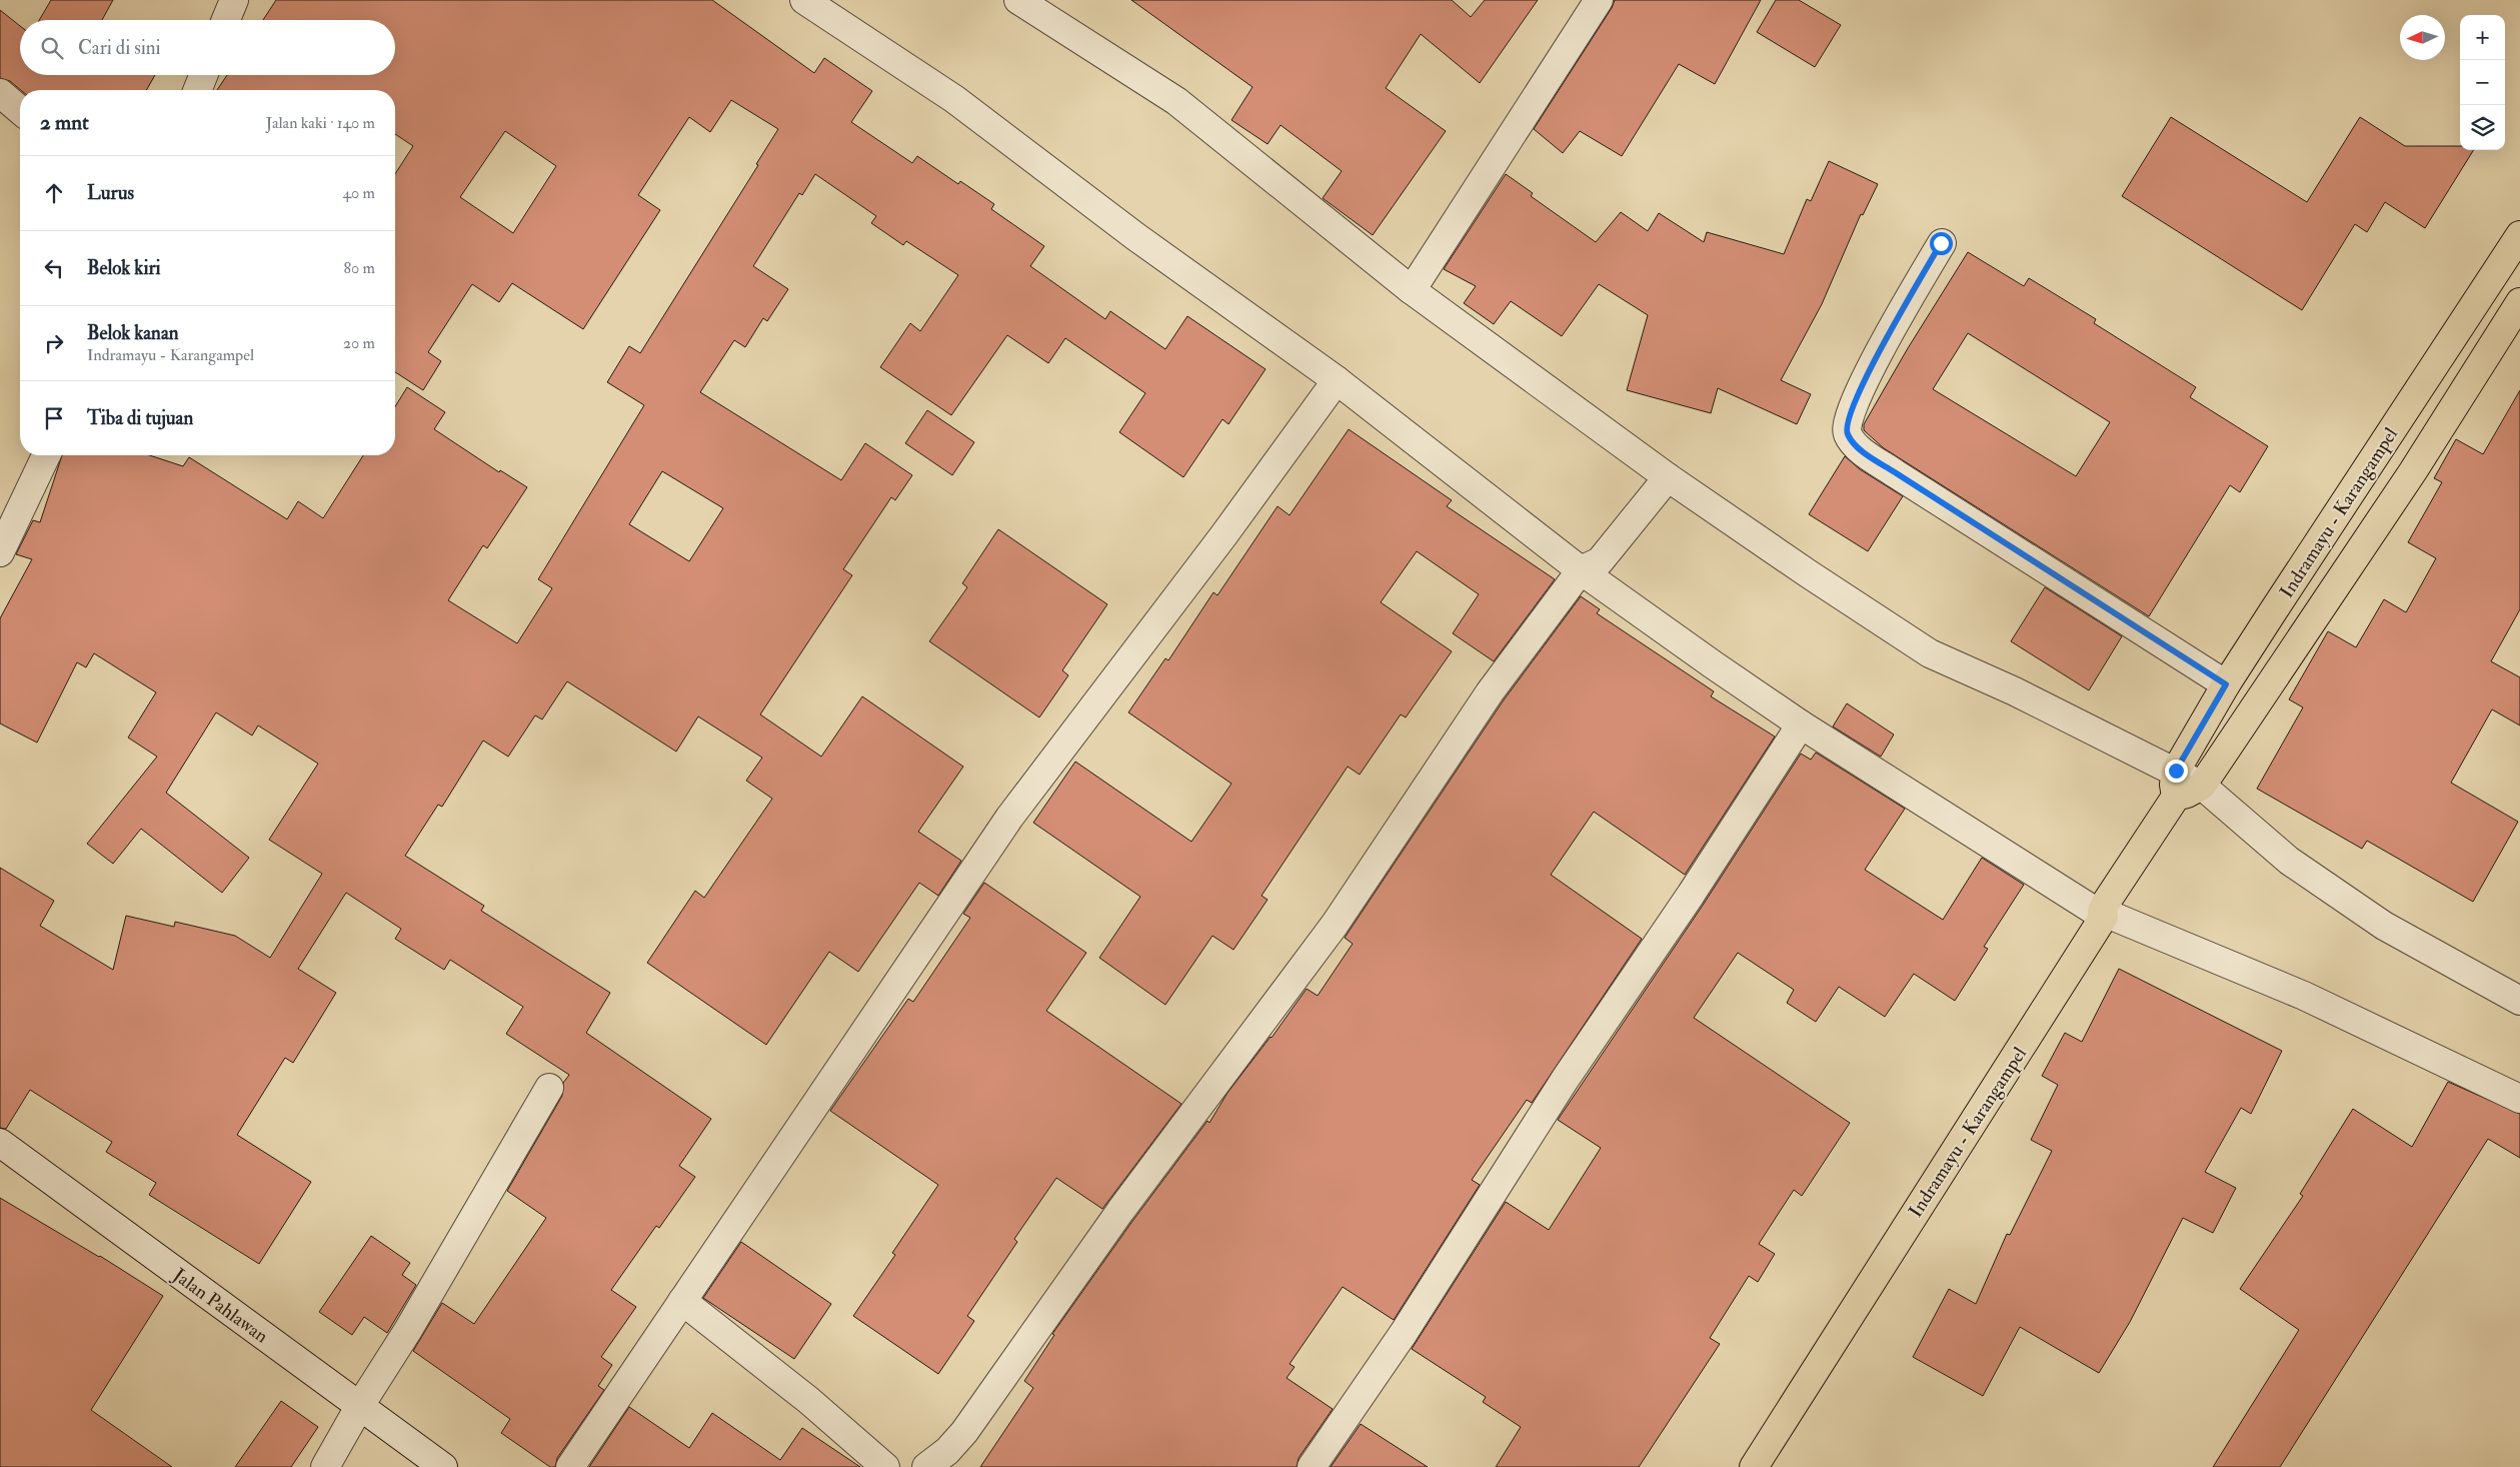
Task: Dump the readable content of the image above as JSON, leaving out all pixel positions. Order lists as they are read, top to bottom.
{
  "streets": {
    "main road": ["Indramayu - Karangampel"],
    "street": ["Jalan Pahlawan"]
  },
  "north": "left",
  "page": {
    "map_buttons": ["+", "−"],
    "search": "Cari di sini",
    "heading": ["2 mnt", "Jalan kaki · 140 m"],
    "list": [
      ["Lurus", "40 m"],
      ["Belok kiri", "80 m"],
      ["Belok kanan", "Indramayu - Karangampel", "20 m"],
      "Tiba di tujuan"
    ]
  }
}
